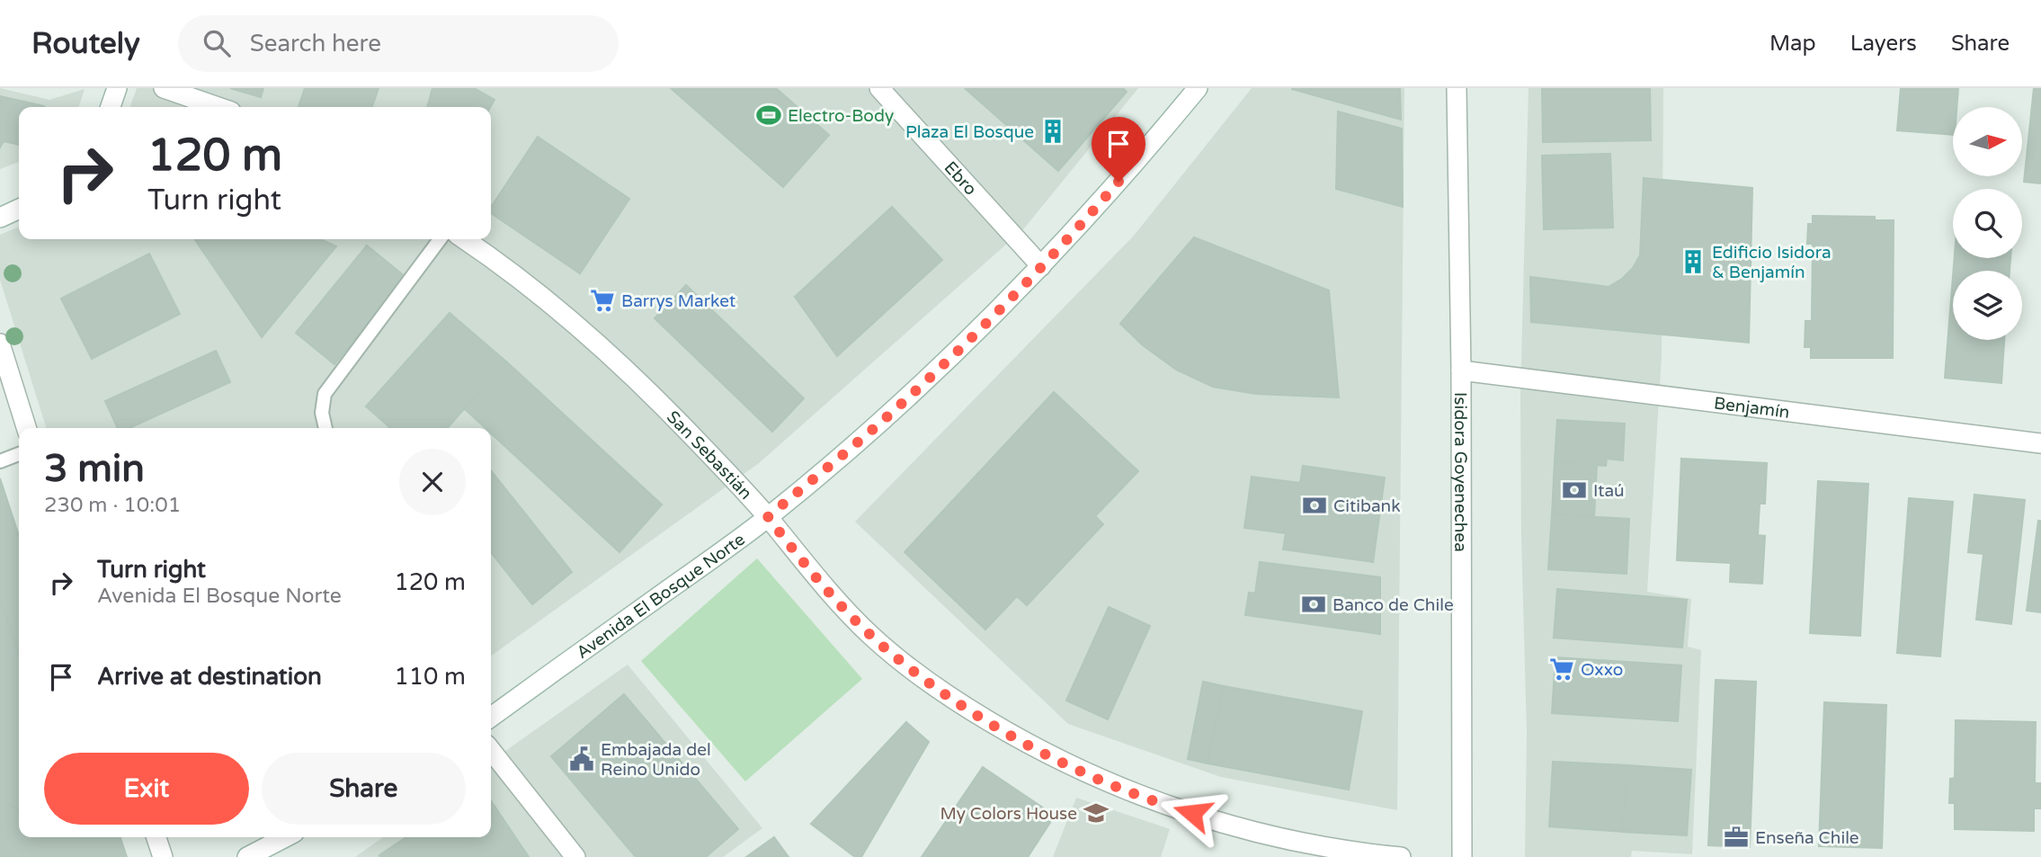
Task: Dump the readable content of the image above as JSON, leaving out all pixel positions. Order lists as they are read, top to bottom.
{
  "streets": {
    "street": [
      "Ebro",
      "Benjamín",
      "San Sebastián",
      "Isidora Goyenechea",
      "Avenida El Bosque Norte"
    ]
  },
  "crossings": [
    ["Ebro", "Avenida El Bosque Norte"],
    ["Benjamín", "Isidora Goyenechea"],
    ["San Sebastián", "Avenida El Bosque Norte"]
  ],
  "places": {
    "sports": ["Electro-Body"],
    "building": ["Plaza El Bosque", "Edificio Isidora & Benjamín"],
    "supermarket": ["Barrys Market", "Oxxo"],
    "bank": ["Itaú", "Citibank", "Banco de Chile"],
    "public building": ["Embajada del Reino Unido"],
    "school or university": ["My Colors House"],
    "office": ["Enseña Chile"]
  },
  "north": "right",
  "page": {
    "header": "Routely",
    "search": "Search here",
    "nav": ["Map", "Layers", "Share"],
    "turn": ["120 m", "Turn right"],
    "heading": ["3 min", "230 m · 10:01"],
    "list": [
      {
        "name": "Turn right",
        "note": "Avenida El Bosque Norte",
        "value": "120 m"
      },
      {
        "name": "Arrive at destination",
        "value": "110 m"
      }
    ],
    "buttons": ["Exit", "Share"]
  }
}
